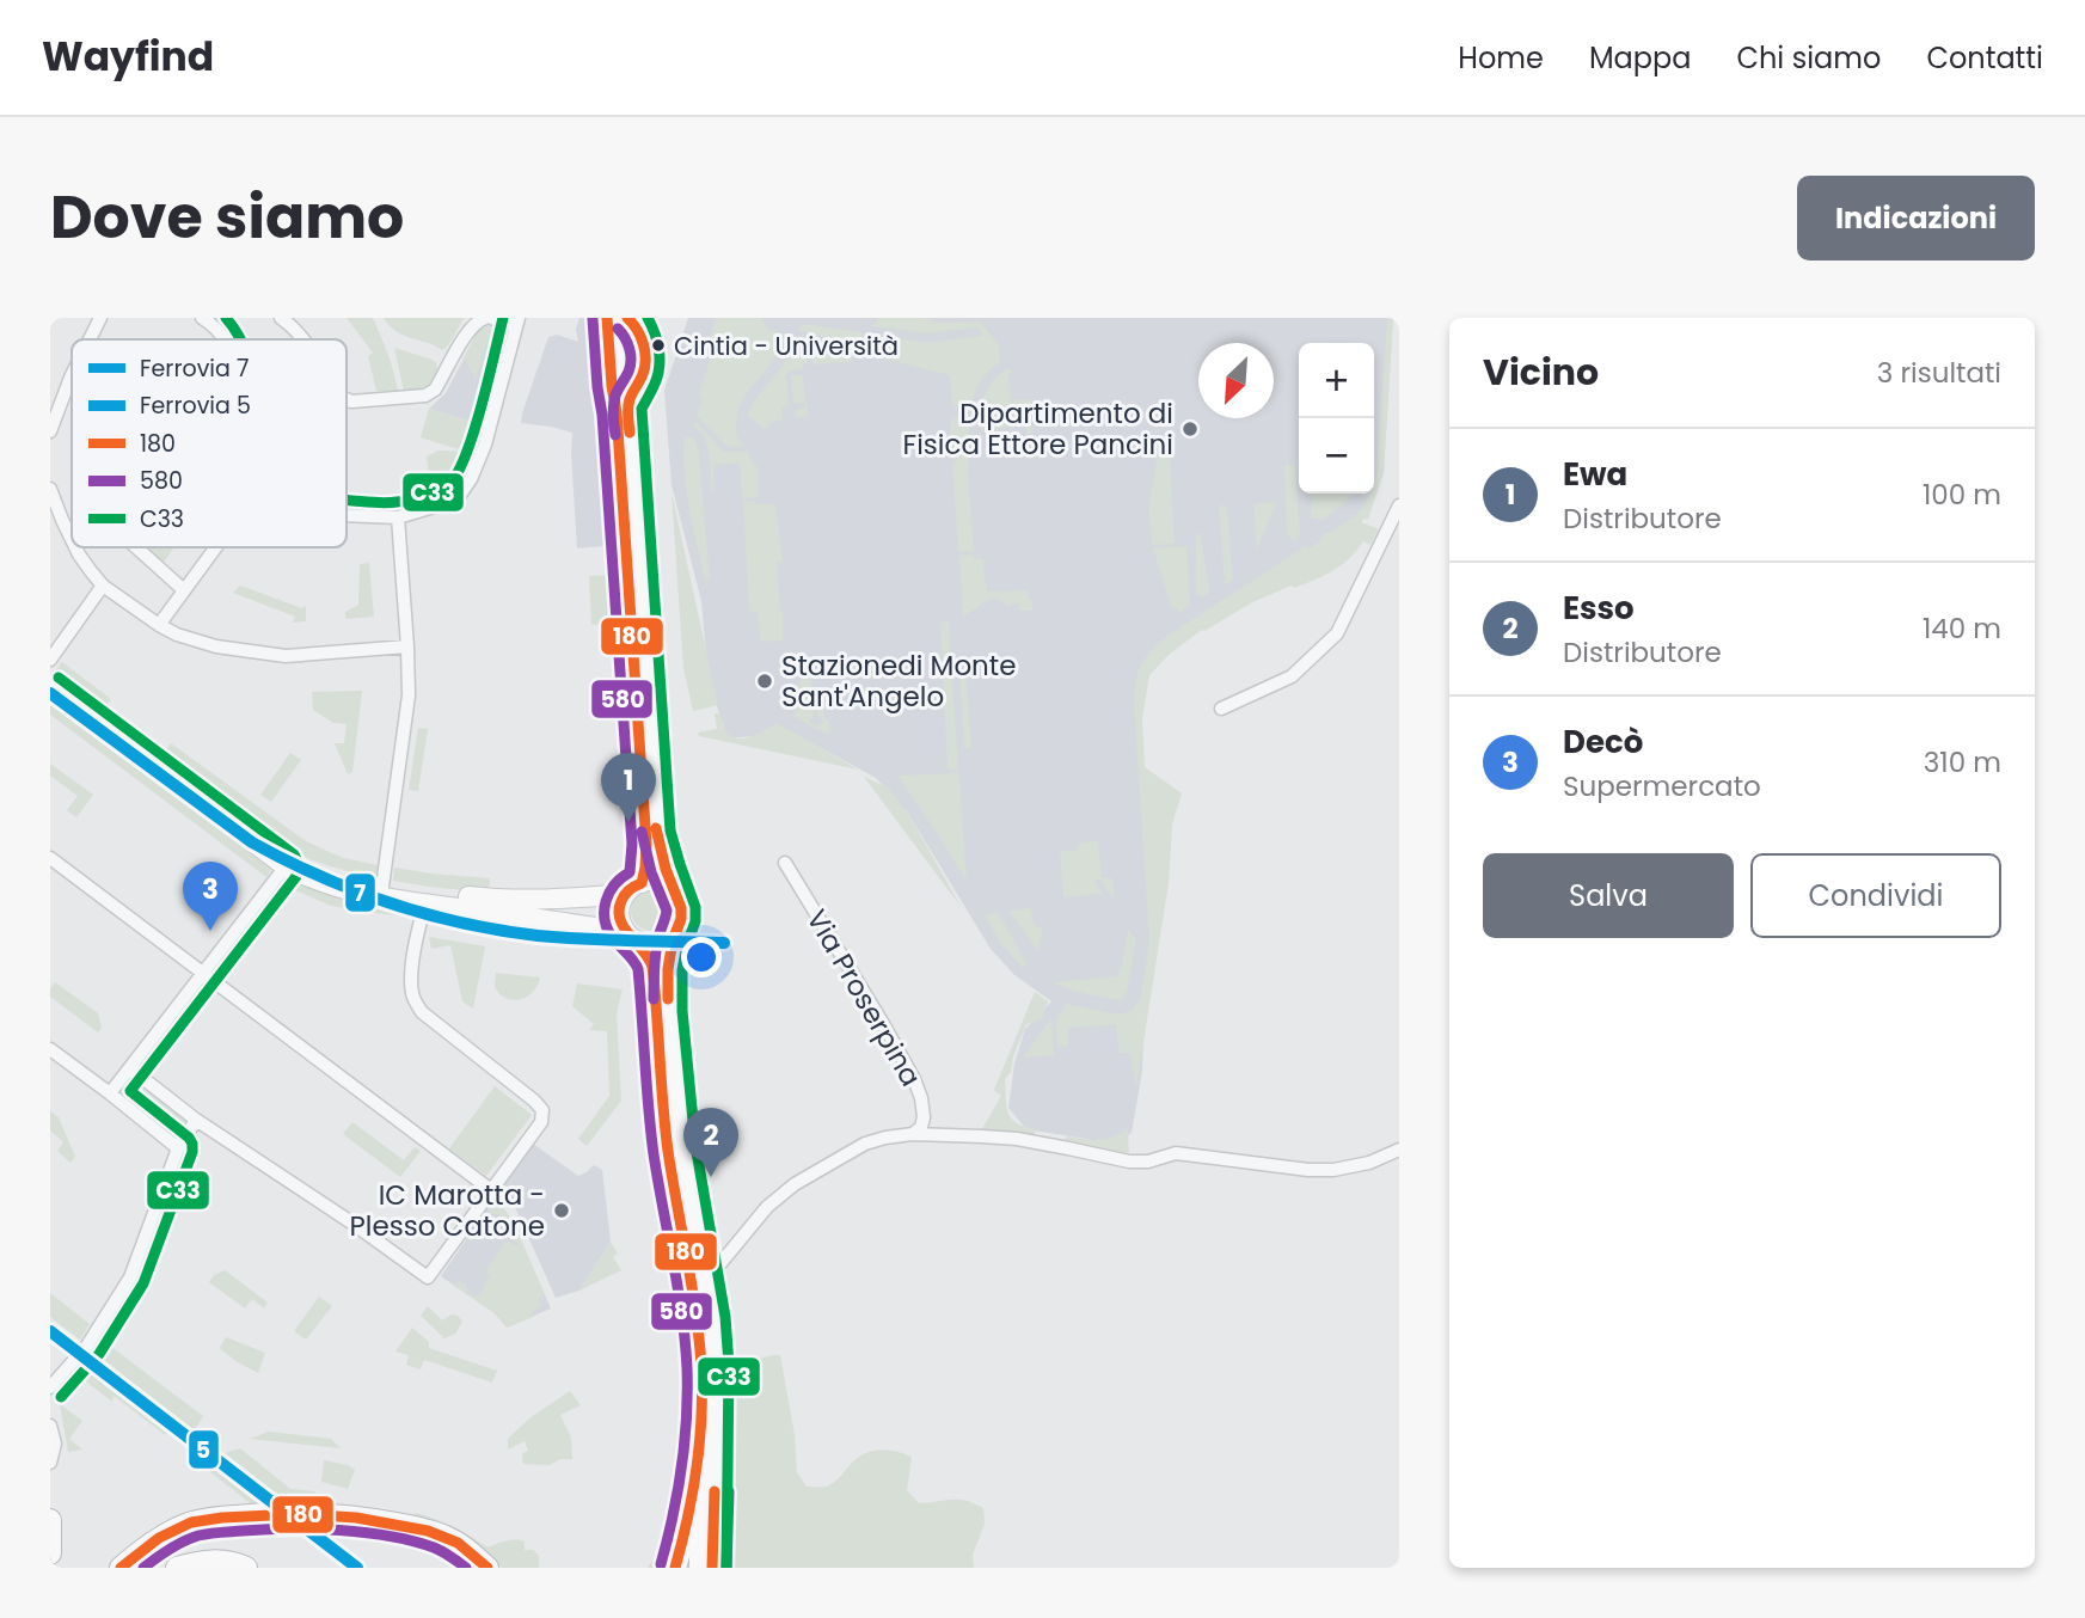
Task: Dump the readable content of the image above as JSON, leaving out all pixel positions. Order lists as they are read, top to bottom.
{
  "streets": {
    "street": ["Via Proserpina"]
  },
  "places": [
    "Cintia - Università",
    "Dipartimento di Fisica Ettore Pancini",
    "Stazionedi Monte Sant'Angelo",
    "IC Marotta - Plesso Catone"
  ],
  "lines": [
    "transit line 180",
    "transit line C33",
    "transit line 580",
    "rail line 7",
    "rail line 5"
  ],
  "legend": [
    "Ferrovia 7",
    "Ferrovia 5",
    "180",
    "580",
    "C33"
  ],
  "north": "bottom left",
  "page": {
    "header": "Wayfind",
    "nav": [
      "Home",
      "Mappa",
      "Chi siamo",
      "Contatti"
    ],
    "title": "Dove siamo",
    "buttons": [
      "Indicazioni",
      ["Salva", "Condividi"]
    ],
    "heading": ["Vicino", "3 risultati"],
    "map_buttons": ["+", "−"],
    "list": [
      {
        "mark": "1",
        "name": "Ewa",
        "note": "Distributore",
        "value": "100 m"
      },
      {
        "mark": "2",
        "name": "Esso",
        "note": "Distributore",
        "value": "140 m"
      },
      {
        "mark": "3",
        "name": "Decò",
        "note": "Supermercato",
        "value": "310 m"
      }
    ],
    "pins": ["1", "3", "2"]
  }
}
